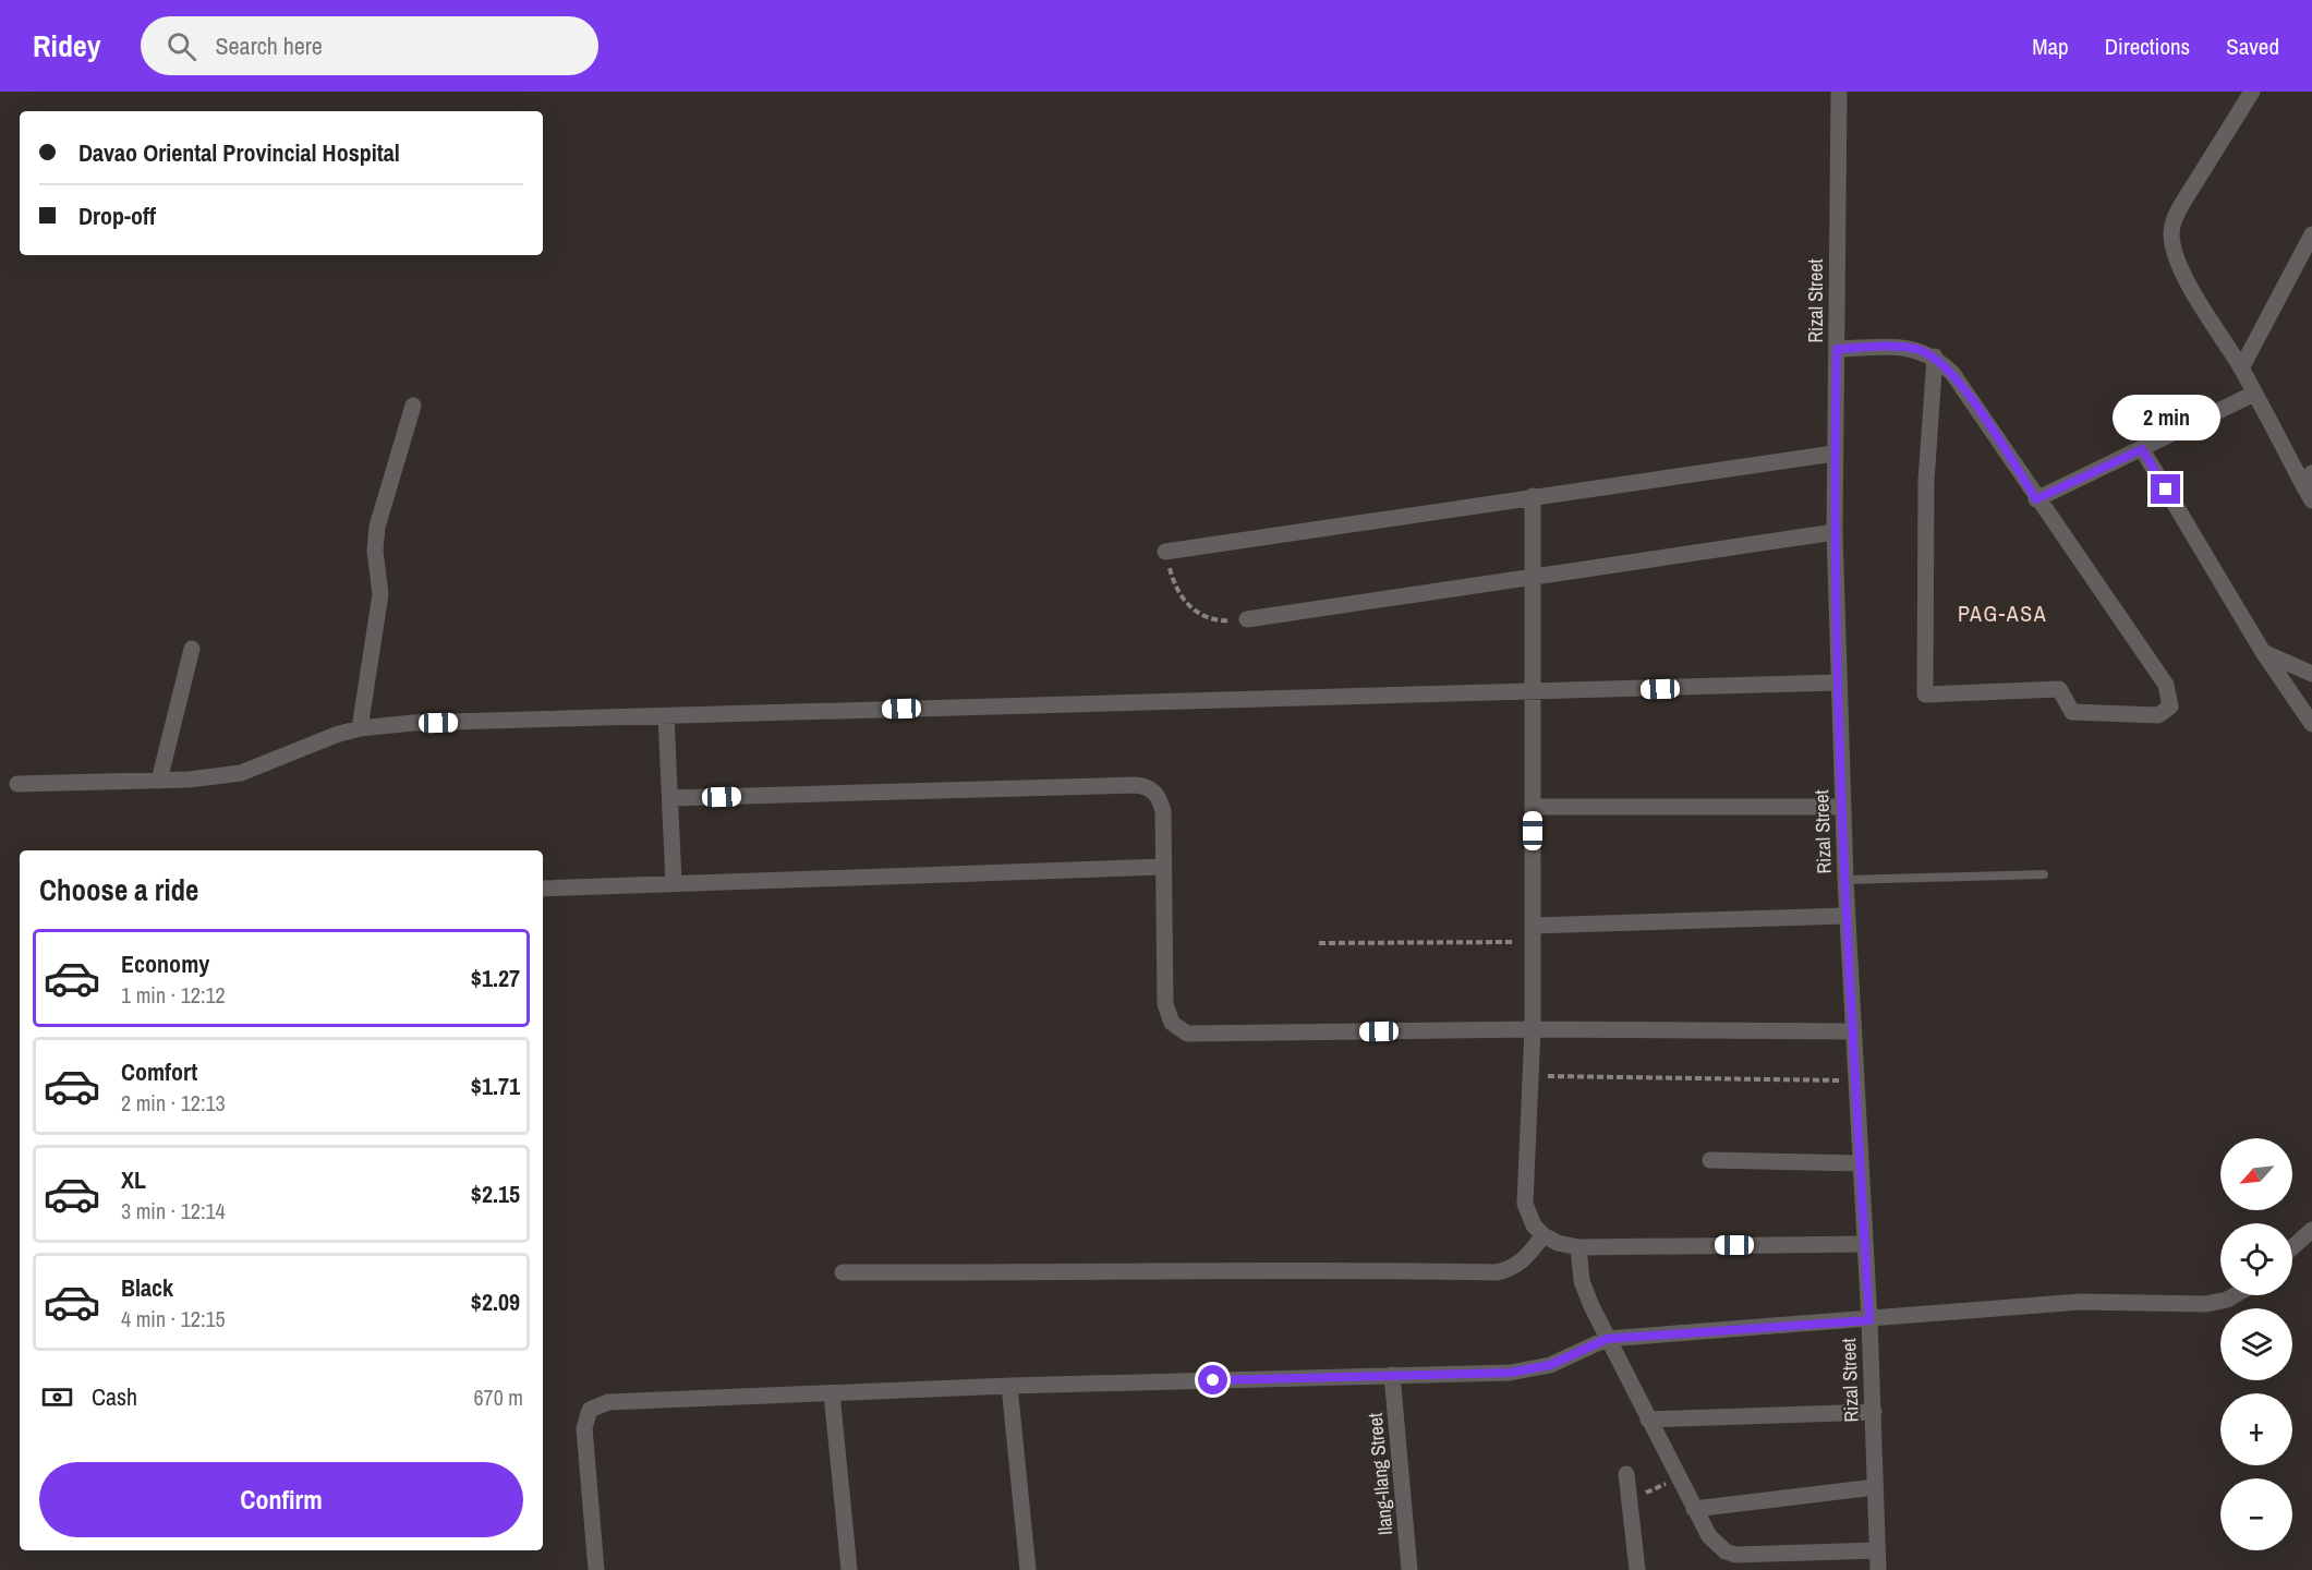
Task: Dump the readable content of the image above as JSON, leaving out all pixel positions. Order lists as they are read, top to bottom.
{
  "streets": {
    "street": ["Rizal Street", "Ilang-Ilang Street"]
  },
  "districts": ["PAG-ASA"],
  "north": "bottom left",
  "page": {
    "header": "Ridey",
    "search": "Search here",
    "nav": ["Map", "Directions", "Saved"],
    "banner": ["Davao Oriental Provincial Hospital", "Drop-off"],
    "bubble": "2 min",
    "heading": "Choose a ride",
    "list": [
      {
        "name": "Economy",
        "note": "1 min · 12:12",
        "value": "$1.27"
      },
      {
        "name": "Comfort",
        "note": "2 min · 12:13",
        "value": "$1.71"
      },
      {
        "name": "XL",
        "note": "3 min · 12:14",
        "value": "$2.15"
      },
      {
        "name": "Black",
        "note": "4 min · 12:15",
        "value": "$2.09"
      }
    ],
    "map_buttons": ["+", "−"],
    "pay": ["Cash", "670 m"],
    "buttons": "Confirm"
  }
}
